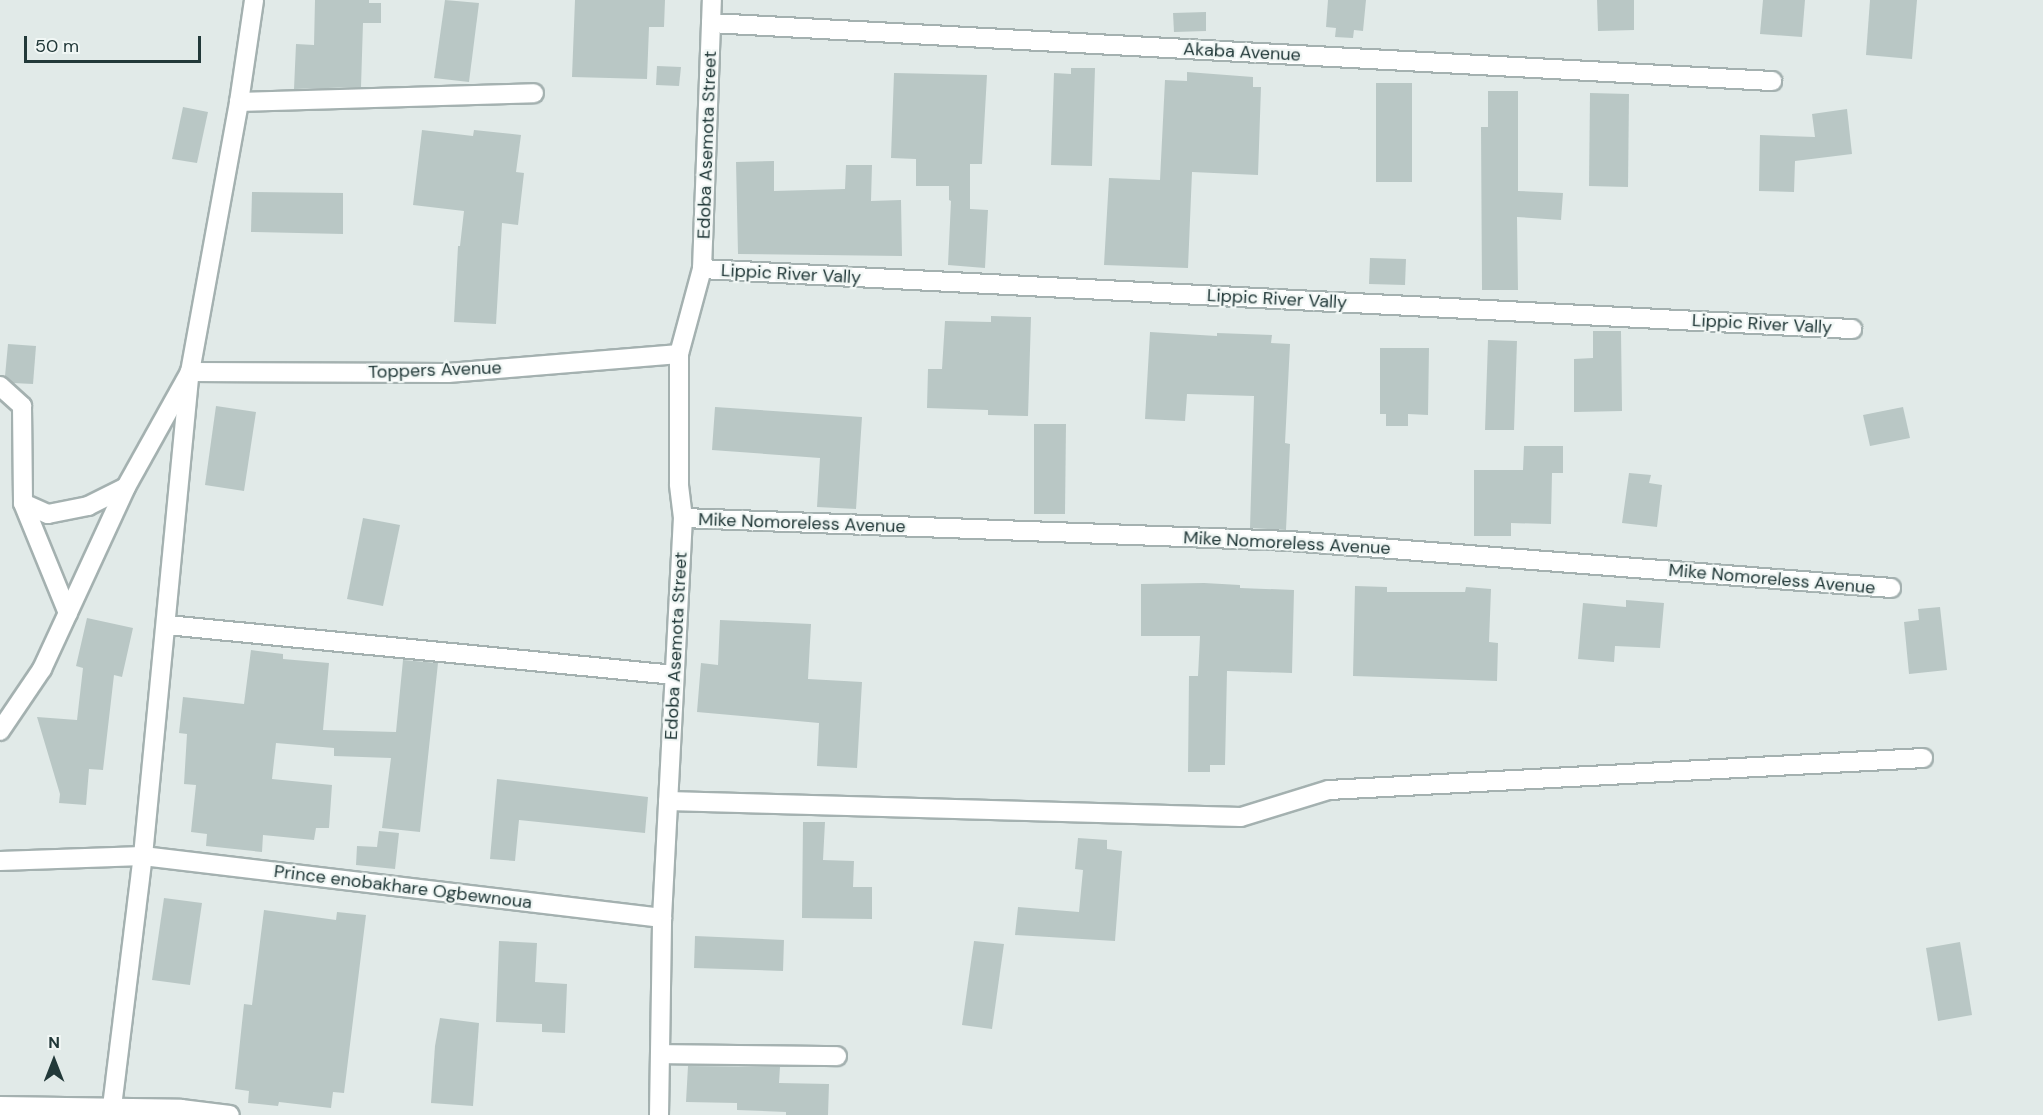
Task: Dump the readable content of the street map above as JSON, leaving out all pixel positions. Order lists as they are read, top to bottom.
{
  "streets": {
    "street": [
      "Akaba Avenue",
      "Edoba Asemota Street",
      "Lippic River Vally",
      "Toppers Avenue",
      "Mike Nomoreless Avenue",
      "Prince enobakhare Ogbewnoua"
    ]
  },
  "crossings": [
    ["Akaba Avenue", "Edoba Asemota Street"],
    ["Edoba Asemota Street", "Lippic River Vally"],
    ["Edoba Asemota Street", "Toppers Avenue"],
    ["Edoba Asemota Street", "Mike Nomoreless Avenue"],
    ["Edoba Asemota Street", "Prince enobakhare Ogbewnoua"]
  ],
  "scale_bar": "50 m",
  "north": "top"
}
